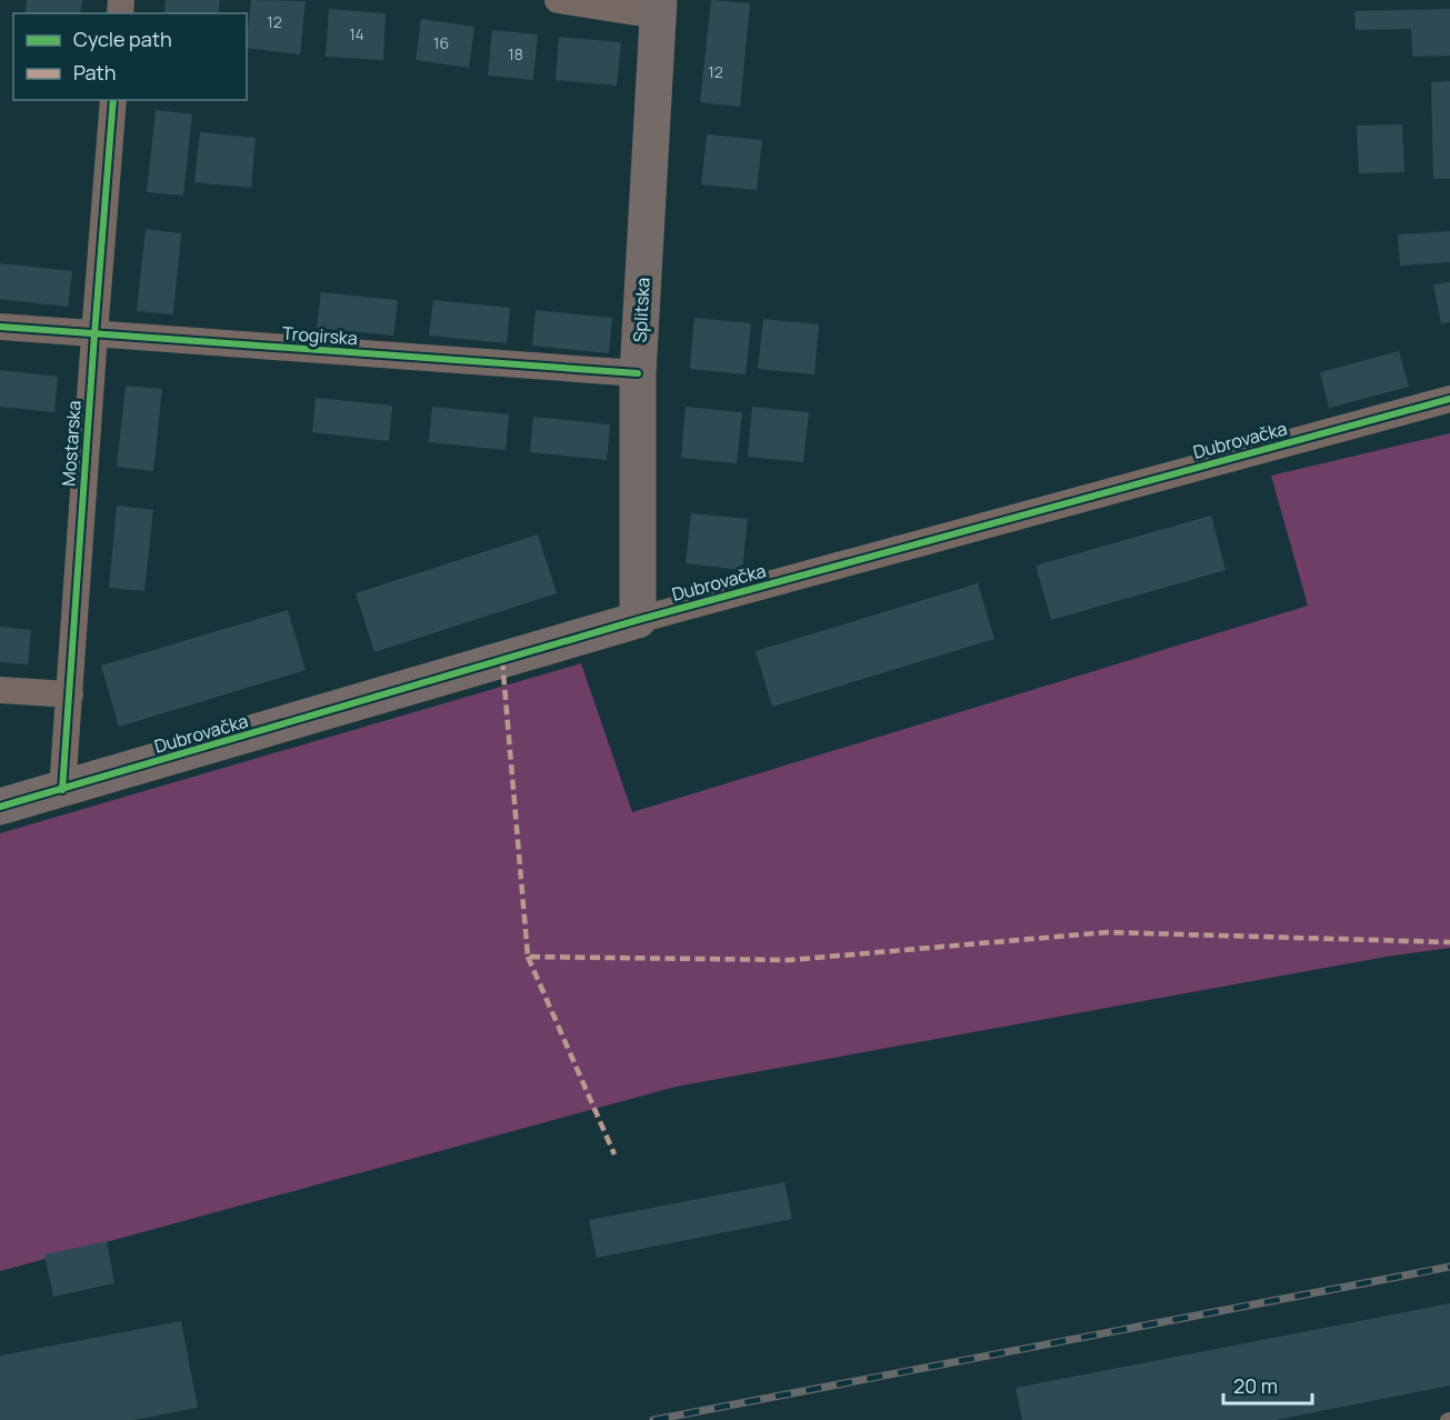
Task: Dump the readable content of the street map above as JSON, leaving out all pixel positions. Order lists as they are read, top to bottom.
{
  "streets": {
    "street": [
      "Splitska",
      "Trogirska",
      "Dubrovačka",
      "Mostarska"
    ]
  },
  "crossings": [
    ["Splitska", "Trogirska"],
    ["Splitska", "Dubrovačka"],
    ["Trogirska", "Mostarska"],
    ["Dubrovačka", "Mostarska"]
  ],
  "house_numbers": [
    "12",
    "14",
    "16",
    "18",
    "12"
  ],
  "legend": ["Cycle path", "Path"],
  "scale_bar": "20 m"
}
